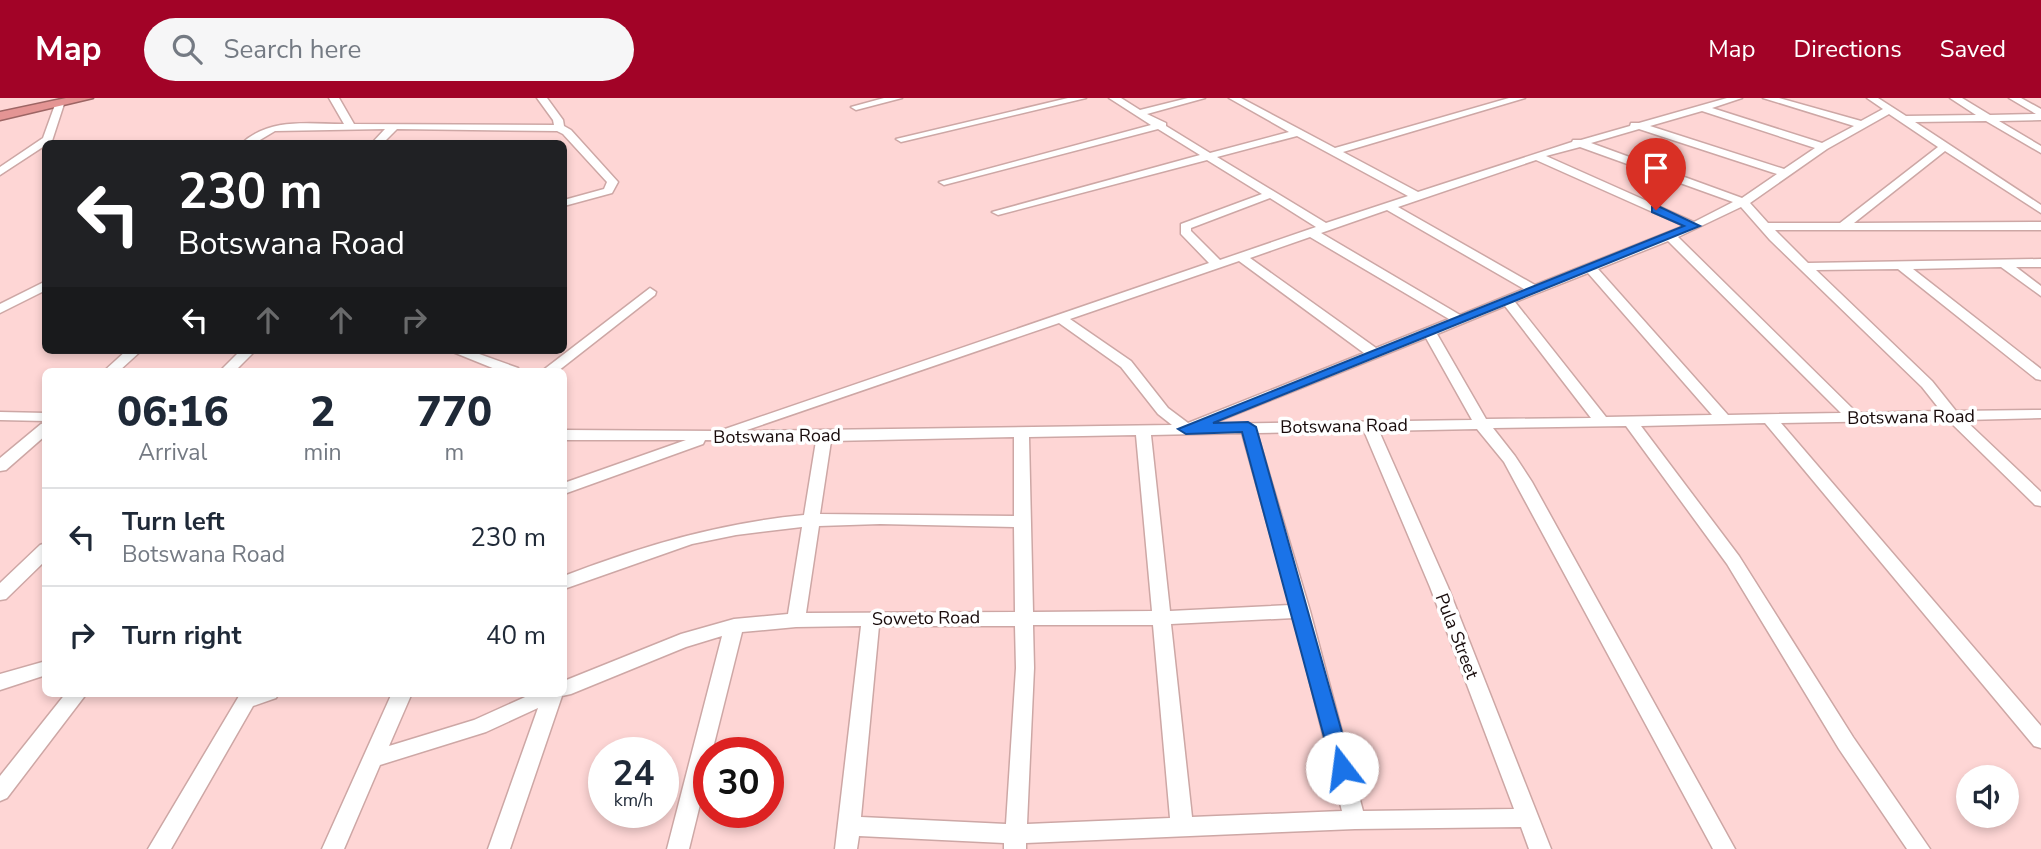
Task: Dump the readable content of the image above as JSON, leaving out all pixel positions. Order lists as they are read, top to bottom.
{
  "streets": {
    "street": ["Botswana Road", "Soweto Road", "Pula Street"]
  },
  "crossings": [
    ["Botswana Road", "Pula Street"]
  ],
  "page": {
    "header": "Map",
    "search": "Search here",
    "nav": ["Map", "Directions", "Saved"],
    "turn": ["230 m", "Botswana Road"],
    "eta": [
      "06:16",
      "Arrival",
      "2",
      "min",
      "770",
      "m"
    ],
    "list": [
      {
        "name": "Turn left",
        "note": "Botswana Road",
        "value": "230 m"
      },
      {
        "name": "Turn right",
        "value": "40 m"
      }
    ],
    "speed": "24 km/h",
    "limit": "30"
  }
}
